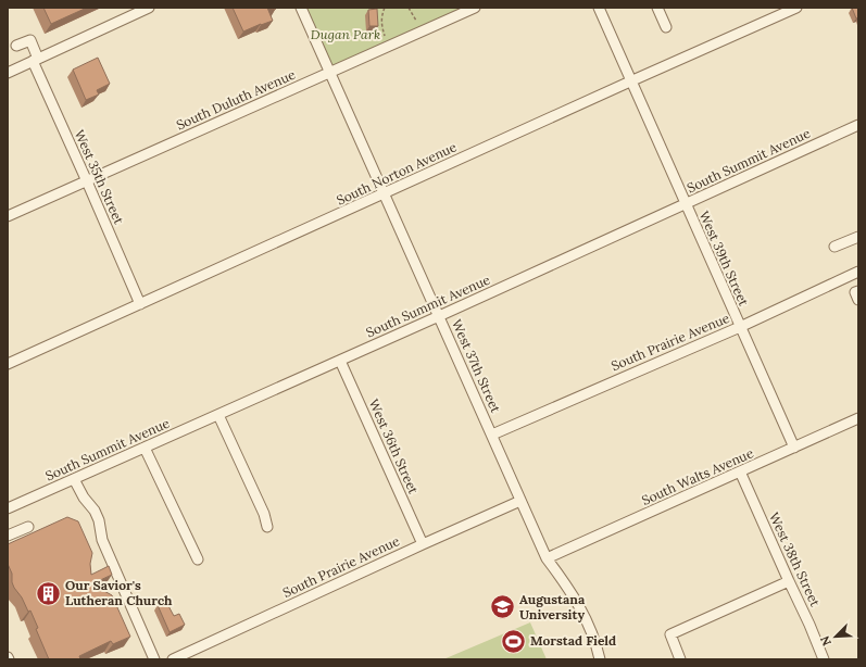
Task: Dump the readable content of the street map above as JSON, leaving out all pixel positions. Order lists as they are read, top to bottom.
{
  "streets": {
    "street": [
      "South Duluth Avenue",
      "South Summit Avenue",
      "South Norton Avenue",
      "West 35th Street",
      "West 39th Street",
      "South Prairie Avenue",
      "West 37th Street",
      "West 36th Street",
      "South Walts Avenue",
      "West 38th Street"
    ]
  },
  "crossings": [
    ["South Duluth Avenue", "West 35th Street"],
    ["South Duluth Avenue", "West 37th Street"],
    ["South Summit Avenue", "West 39th Street"],
    ["South Summit Avenue", "West 37th Street"],
    ["South Summit Avenue", "West 36th Street"],
    ["South Norton Avenue", "West 35th Street"],
    ["South Norton Avenue", "West 39th Street"],
    ["South Norton Avenue", "West 37th Street"],
    ["West 39th Street", "South Prairie Avenue"],
    ["West 39th Street", "South Walts Avenue"],
    ["South Prairie Avenue", "West 37th Street"],
    ["South Prairie Avenue", "West 36th Street"],
    ["West 37th Street", "South Walts Avenue"],
    ["South Walts Avenue", "West 38th Street"]
  ],
  "parks": ["Dugan Park"],
  "places": {
    "building": ["Our Savior's Lutheran Church"],
    "school or university": ["Augustana University"],
    "sports": ["Morstad Field"]
  },
  "north": "bottom left"
}
